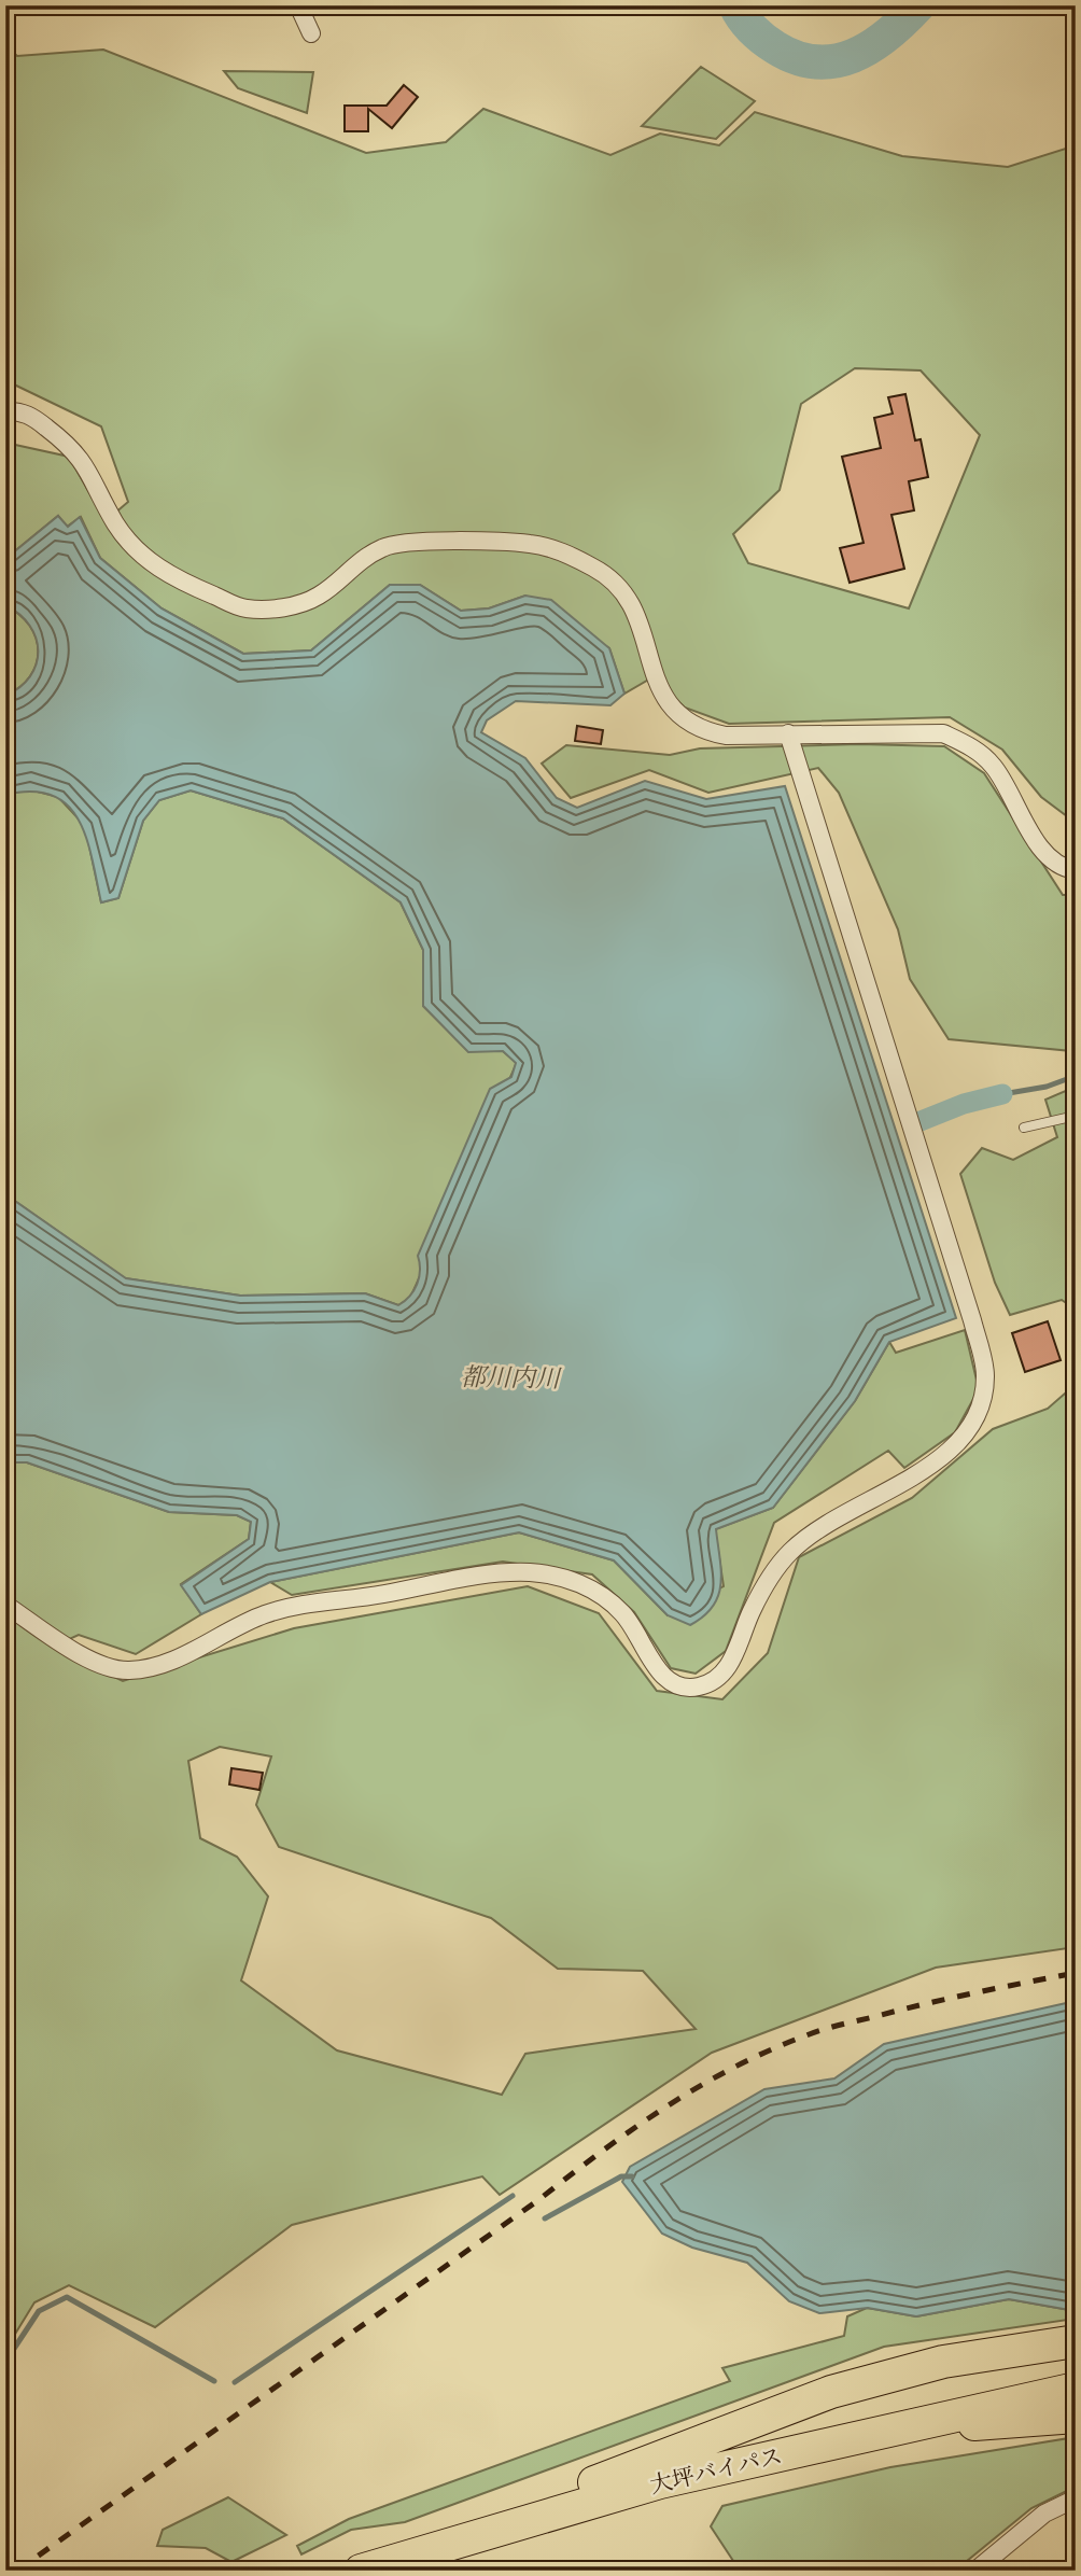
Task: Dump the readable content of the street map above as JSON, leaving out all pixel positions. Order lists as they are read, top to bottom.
{
  "streets": {
    "highway": ["大坪バイパス"]
  },
  "water": ["都川内川"]
}
